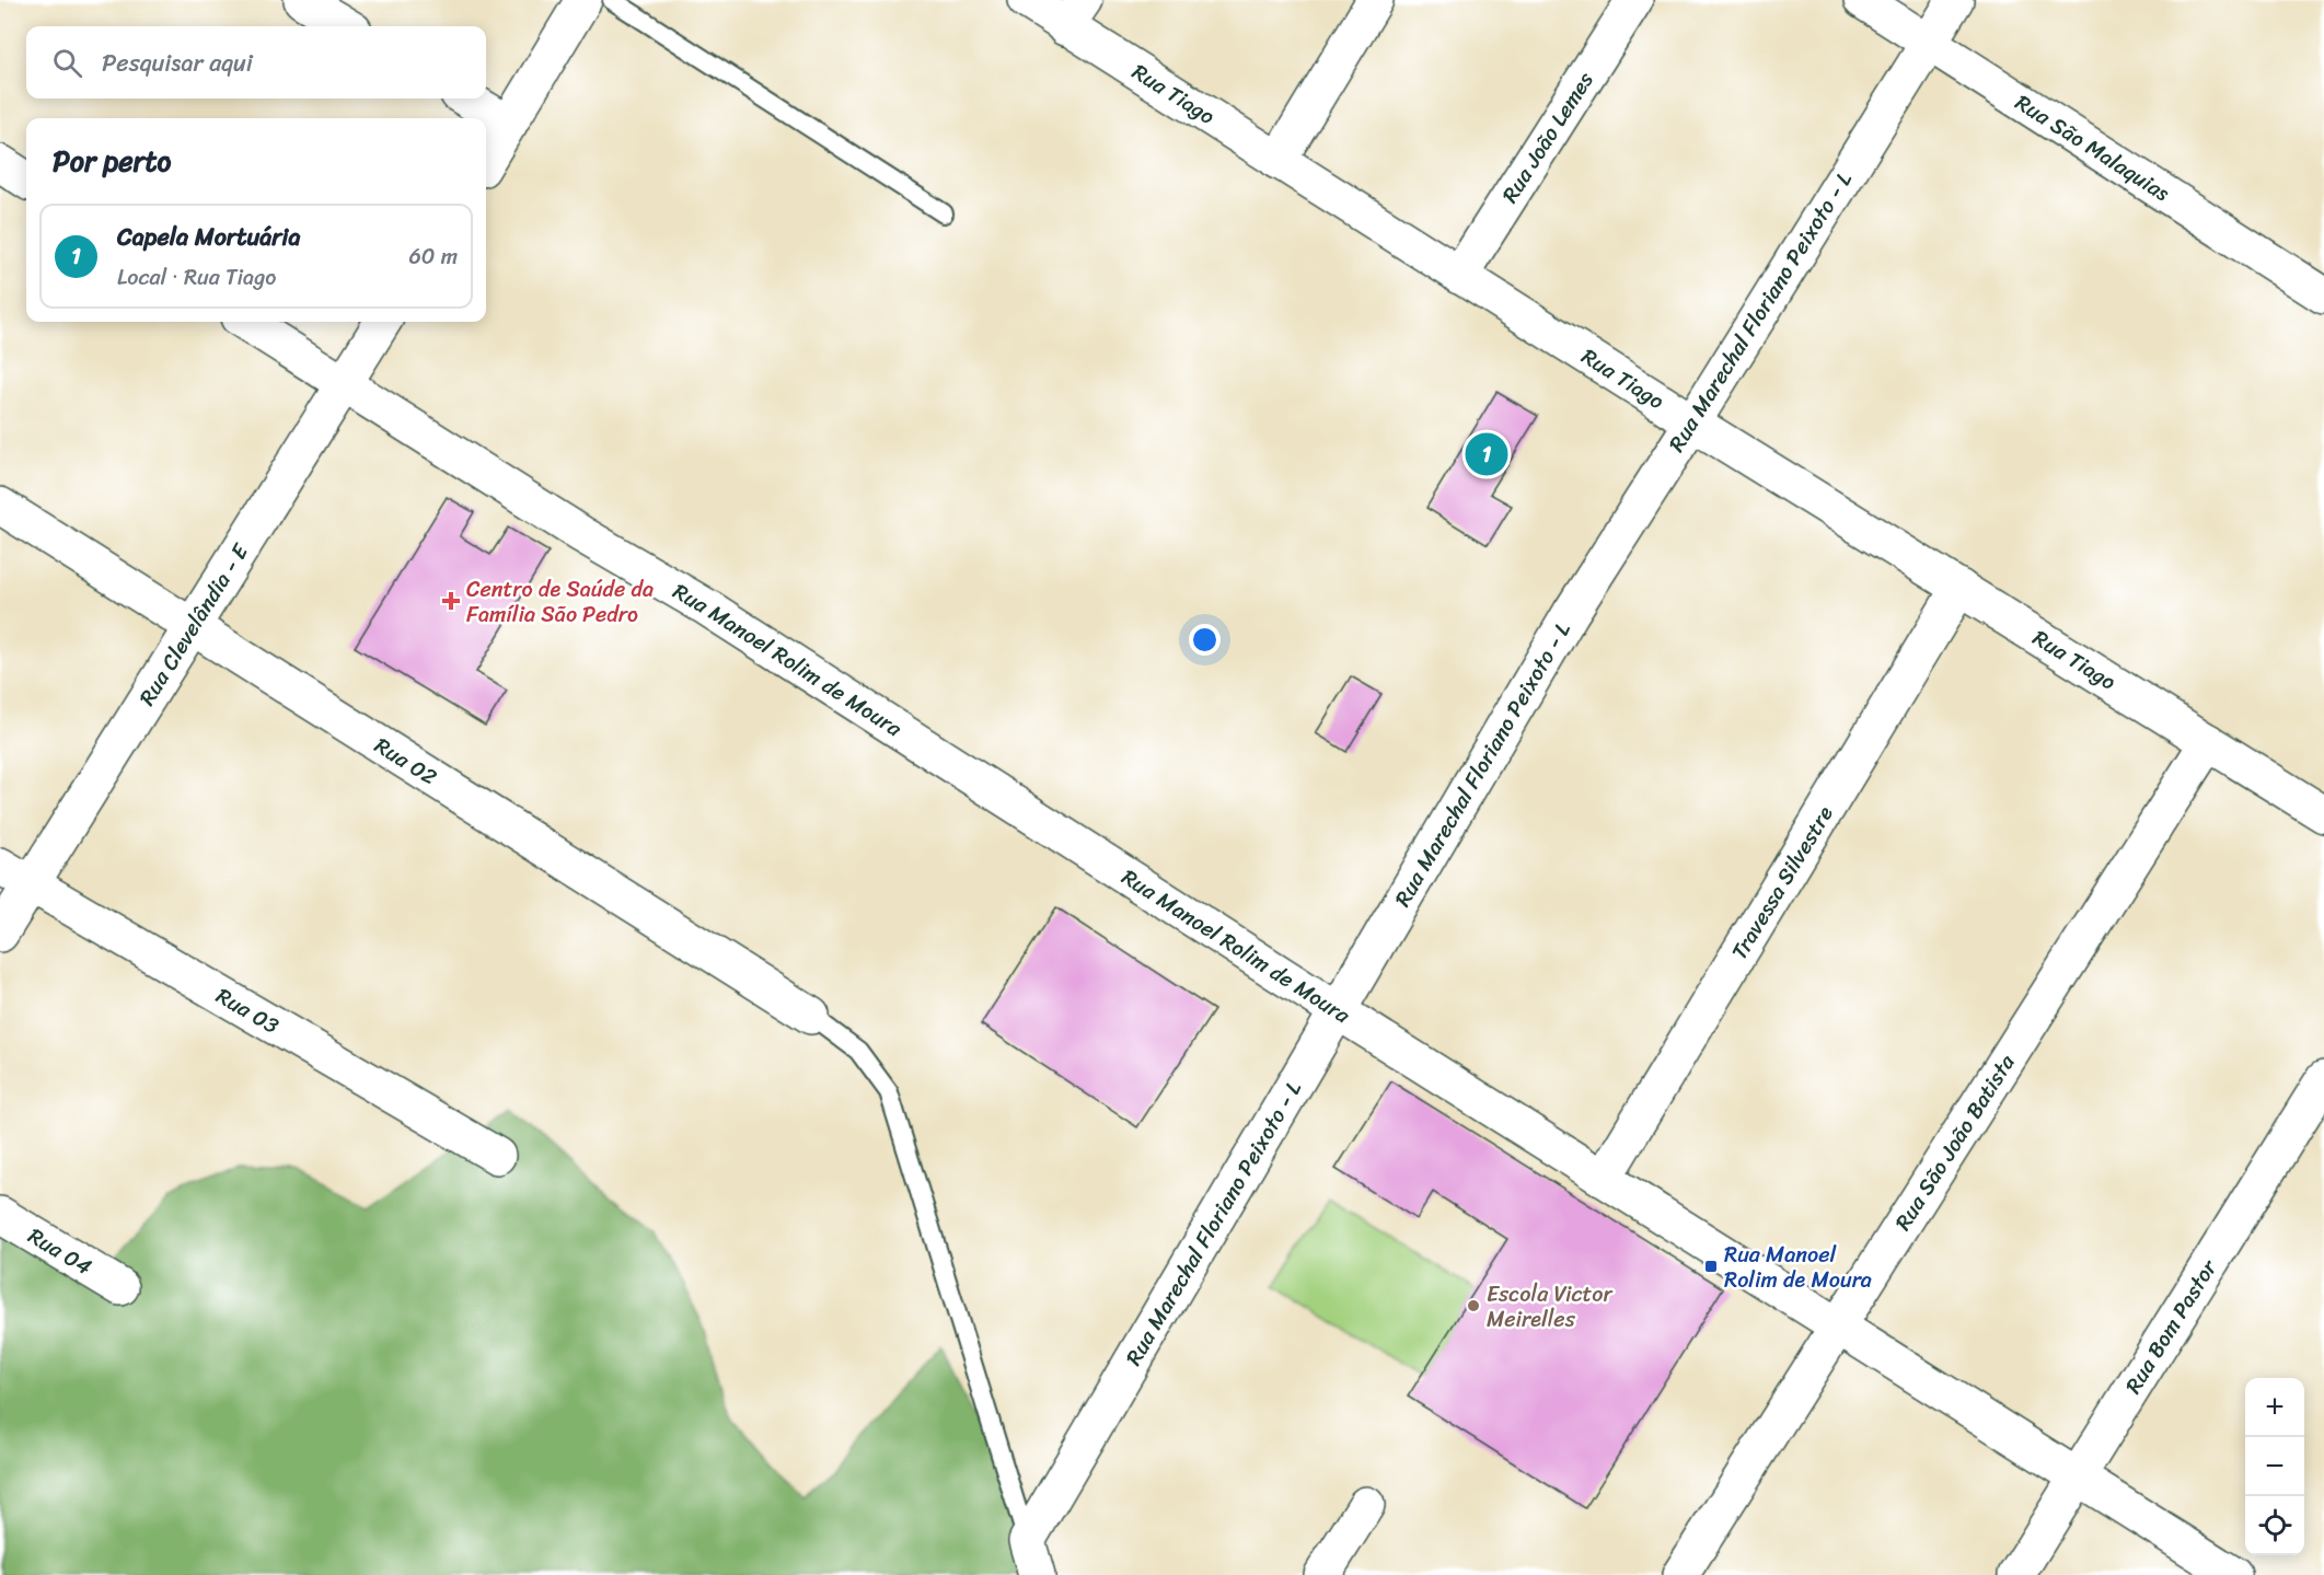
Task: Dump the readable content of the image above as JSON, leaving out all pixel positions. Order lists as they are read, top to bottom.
{
  "streets": {
    "street": [
      "Rua Tiago",
      "Rua João Lemes",
      "Rua São Malaquias",
      "Rua Marechal Floriano Peixoto - L",
      "Rua Clevelândia - E",
      "Rua Manoel Rolim de Moura",
      "Rua 02",
      "Travessa Silvestre",
      "Rua 03",
      "Rua São João Batista",
      "Rua 04",
      "Rua Bom Pastor"
    ]
  },
  "crossings": [
    ["Rua Tiago", "Rua João Lemes"],
    ["Rua Tiago", "Rua Marechal Floriano Peixoto - L"],
    ["Rua Tiago", "Travessa Silvestre"],
    ["Rua Tiago", "Rua São João Batista"],
    ["Rua São Malaquias", "Rua Marechal Floriano Peixoto - L"],
    ["Rua Marechal Floriano Peixoto - L", "Rua Manoel Rolim de Moura"],
    ["Rua Clevelândia - E", "Rua Manoel Rolim de Moura"],
    ["Rua Clevelândia - E", "Rua 02"],
    ["Rua Clevelândia - E", "Rua 03"],
    ["Rua Manoel Rolim de Moura", "Travessa Silvestre"],
    ["Rua Manoel Rolim de Moura", "Rua São João Batista"],
    ["Rua Manoel Rolim de Moura", "Rua Bom Pastor"]
  ],
  "places": {
    "health": ["Centro de Saúde da Família São Pedro"],
    "transit": ["Rua Manoel Rolim de Moura"],
    "other": ["Escola Victor Meirelles"]
  },
  "page": {
    "search": "Pesquisar aqui",
    "heading": "Por perto",
    "list": [
      {
        "mark": "1",
        "name": "Capela Mortuária",
        "note": "Local · Rua Tiago",
        "value": "60 m"
      }
    ],
    "pins": "1",
    "map_buttons": ["+", "−"]
  }
}
